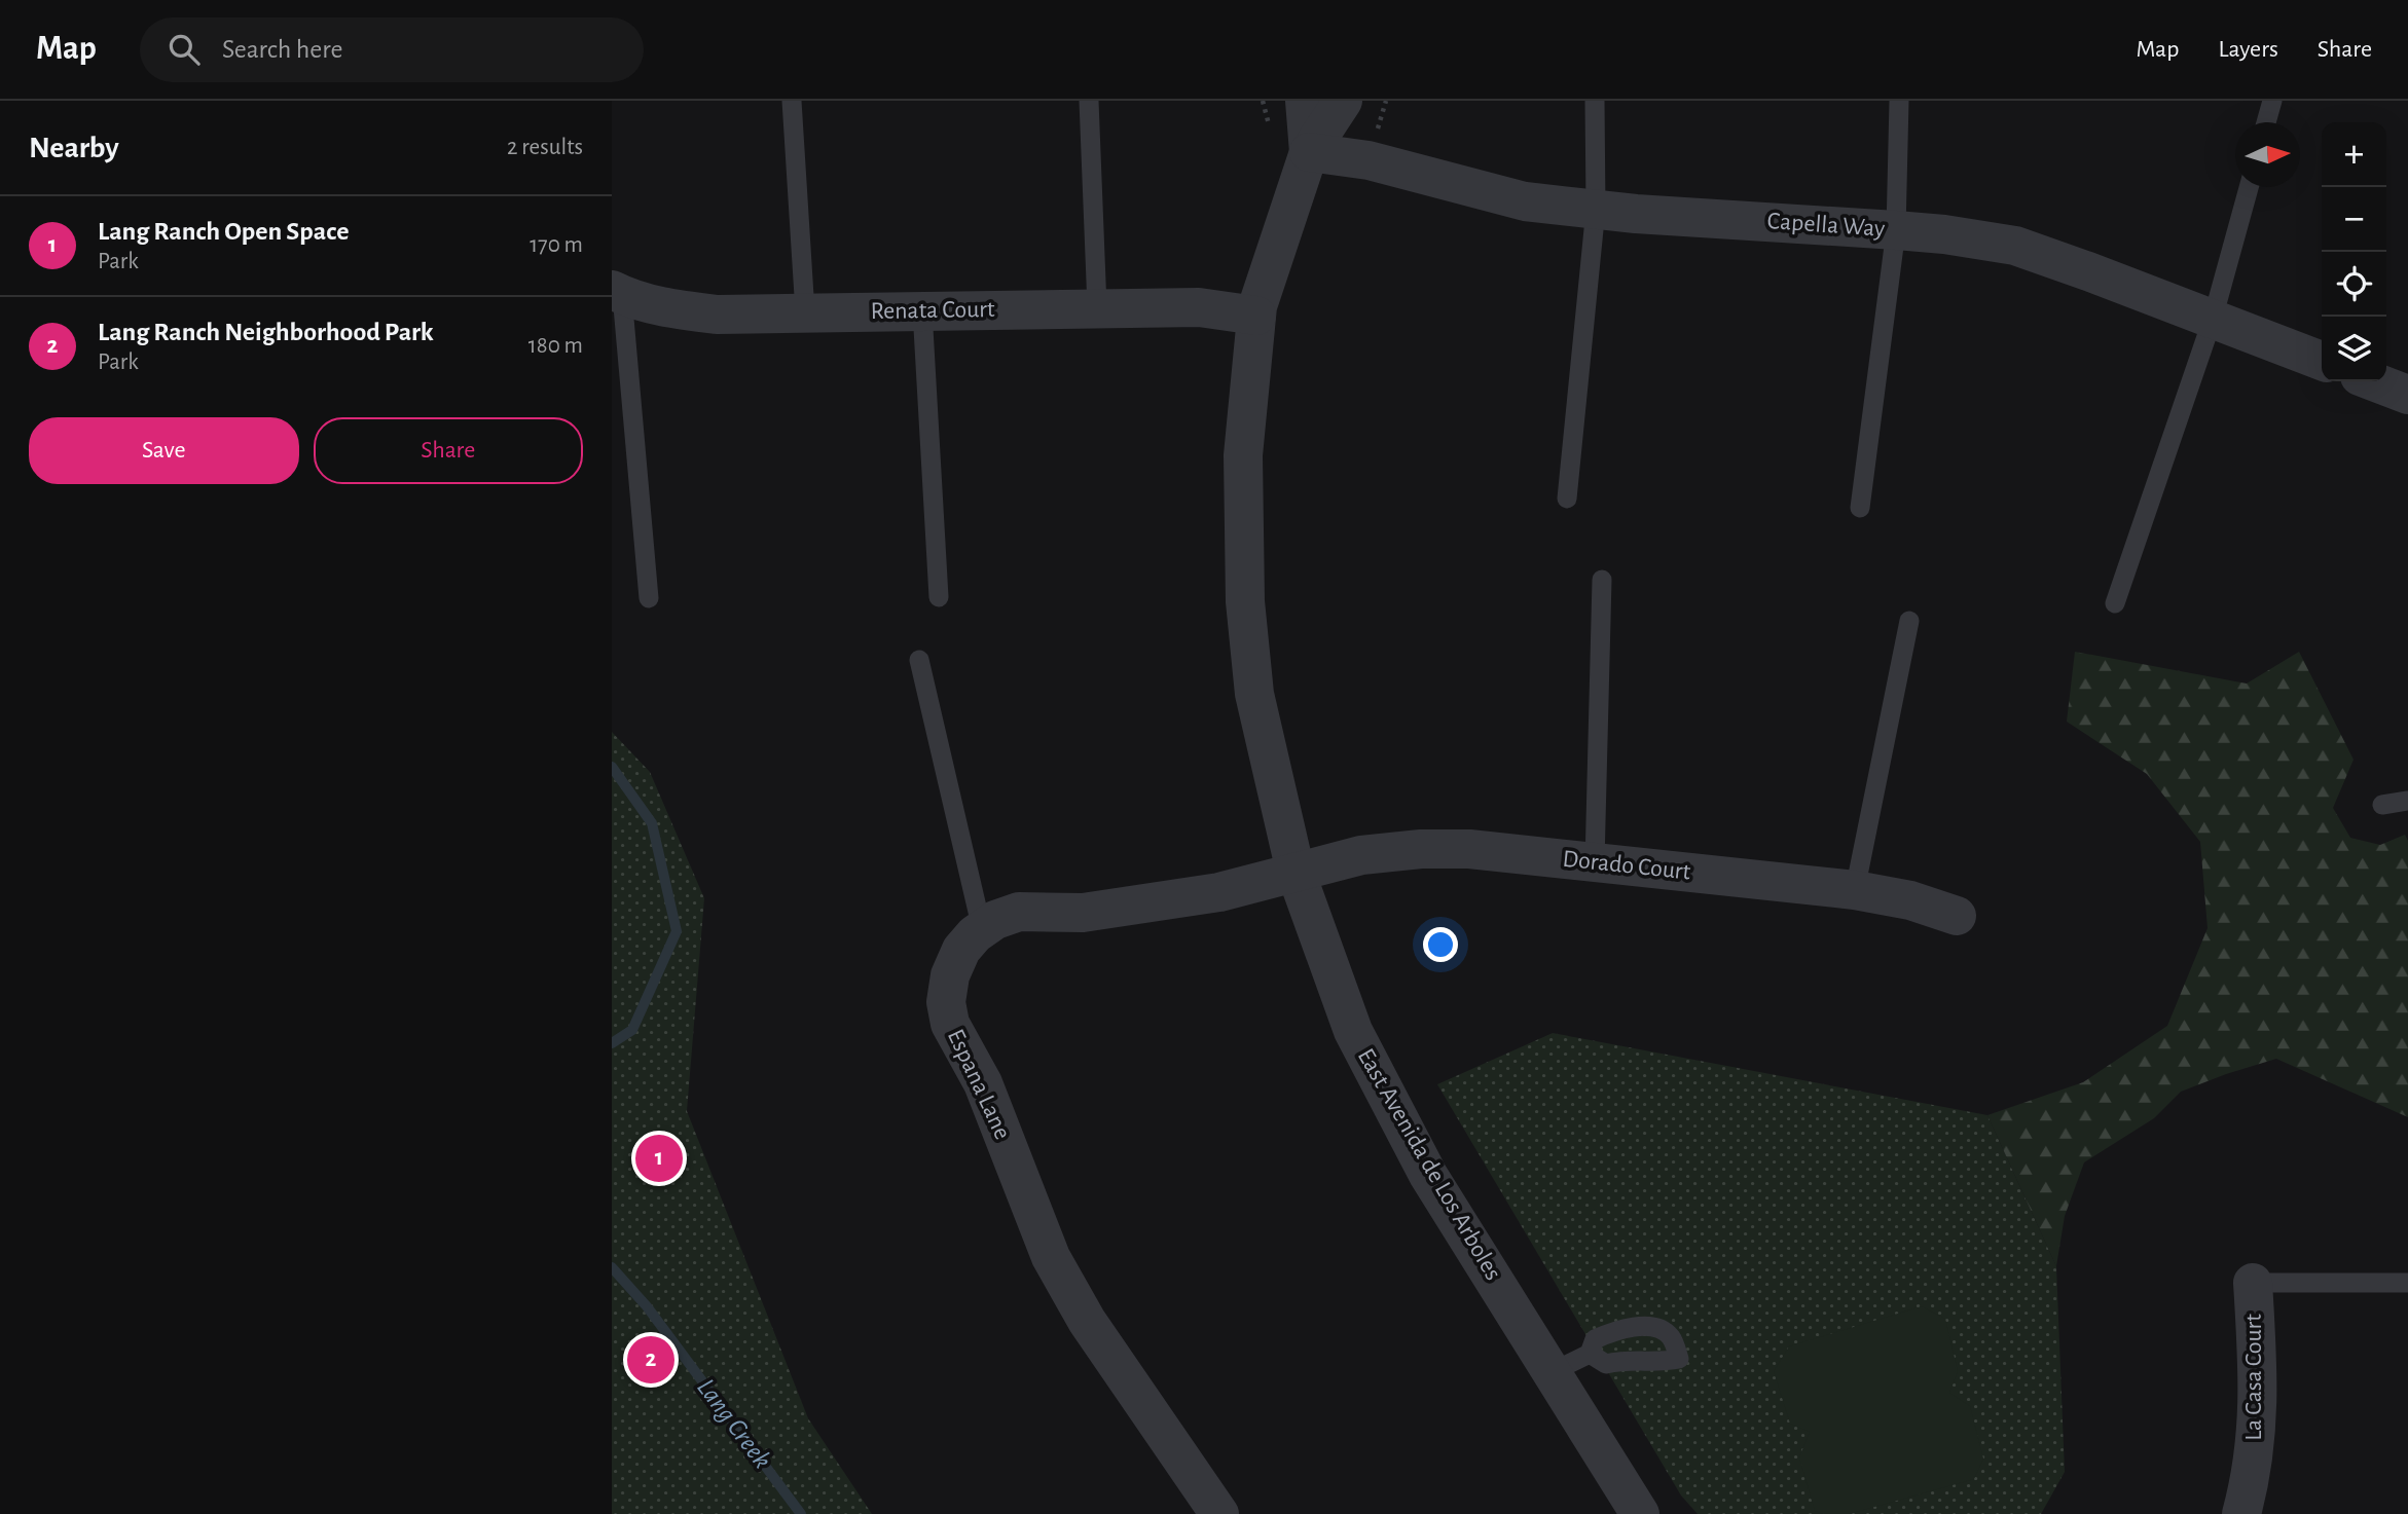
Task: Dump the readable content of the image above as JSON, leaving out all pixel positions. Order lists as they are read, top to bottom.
{
  "streets": {
    "street": [
      "Capella Way",
      "Renata Court",
      "Dorado Court",
      "Espana Lane",
      "East Avenida de Los Arboles",
      "La Casa Court"
    ]
  },
  "crossings": [
    ["Capella Way", "East Avenida de Los Arboles"],
    ["Renata Court", "East Avenida de Los Arboles"],
    ["Dorado Court", "Espana Lane"],
    ["Dorado Court", "East Avenida de Los Arboles"],
    ["Espana Lane", "East Avenida de Los Arboles"]
  ],
  "water": ["Lang Creek"],
  "north": "right",
  "page": {
    "header": "Map",
    "search": "Search here",
    "nav": ["Map", "Layers", "Share"],
    "heading": ["Nearby", "2 results"],
    "map_buttons": ["+", "−"],
    "list": [
      {
        "mark": "1",
        "name": "Lang Ranch Open Space",
        "note": "Park",
        "value": "170 m"
      },
      {
        "mark": "2",
        "name": "Lang Ranch Neighborhood Park",
        "note": "Park",
        "value": "180 m"
      }
    ],
    "buttons": ["Save", "Share"],
    "pins": ["1", "2"]
  }
}
